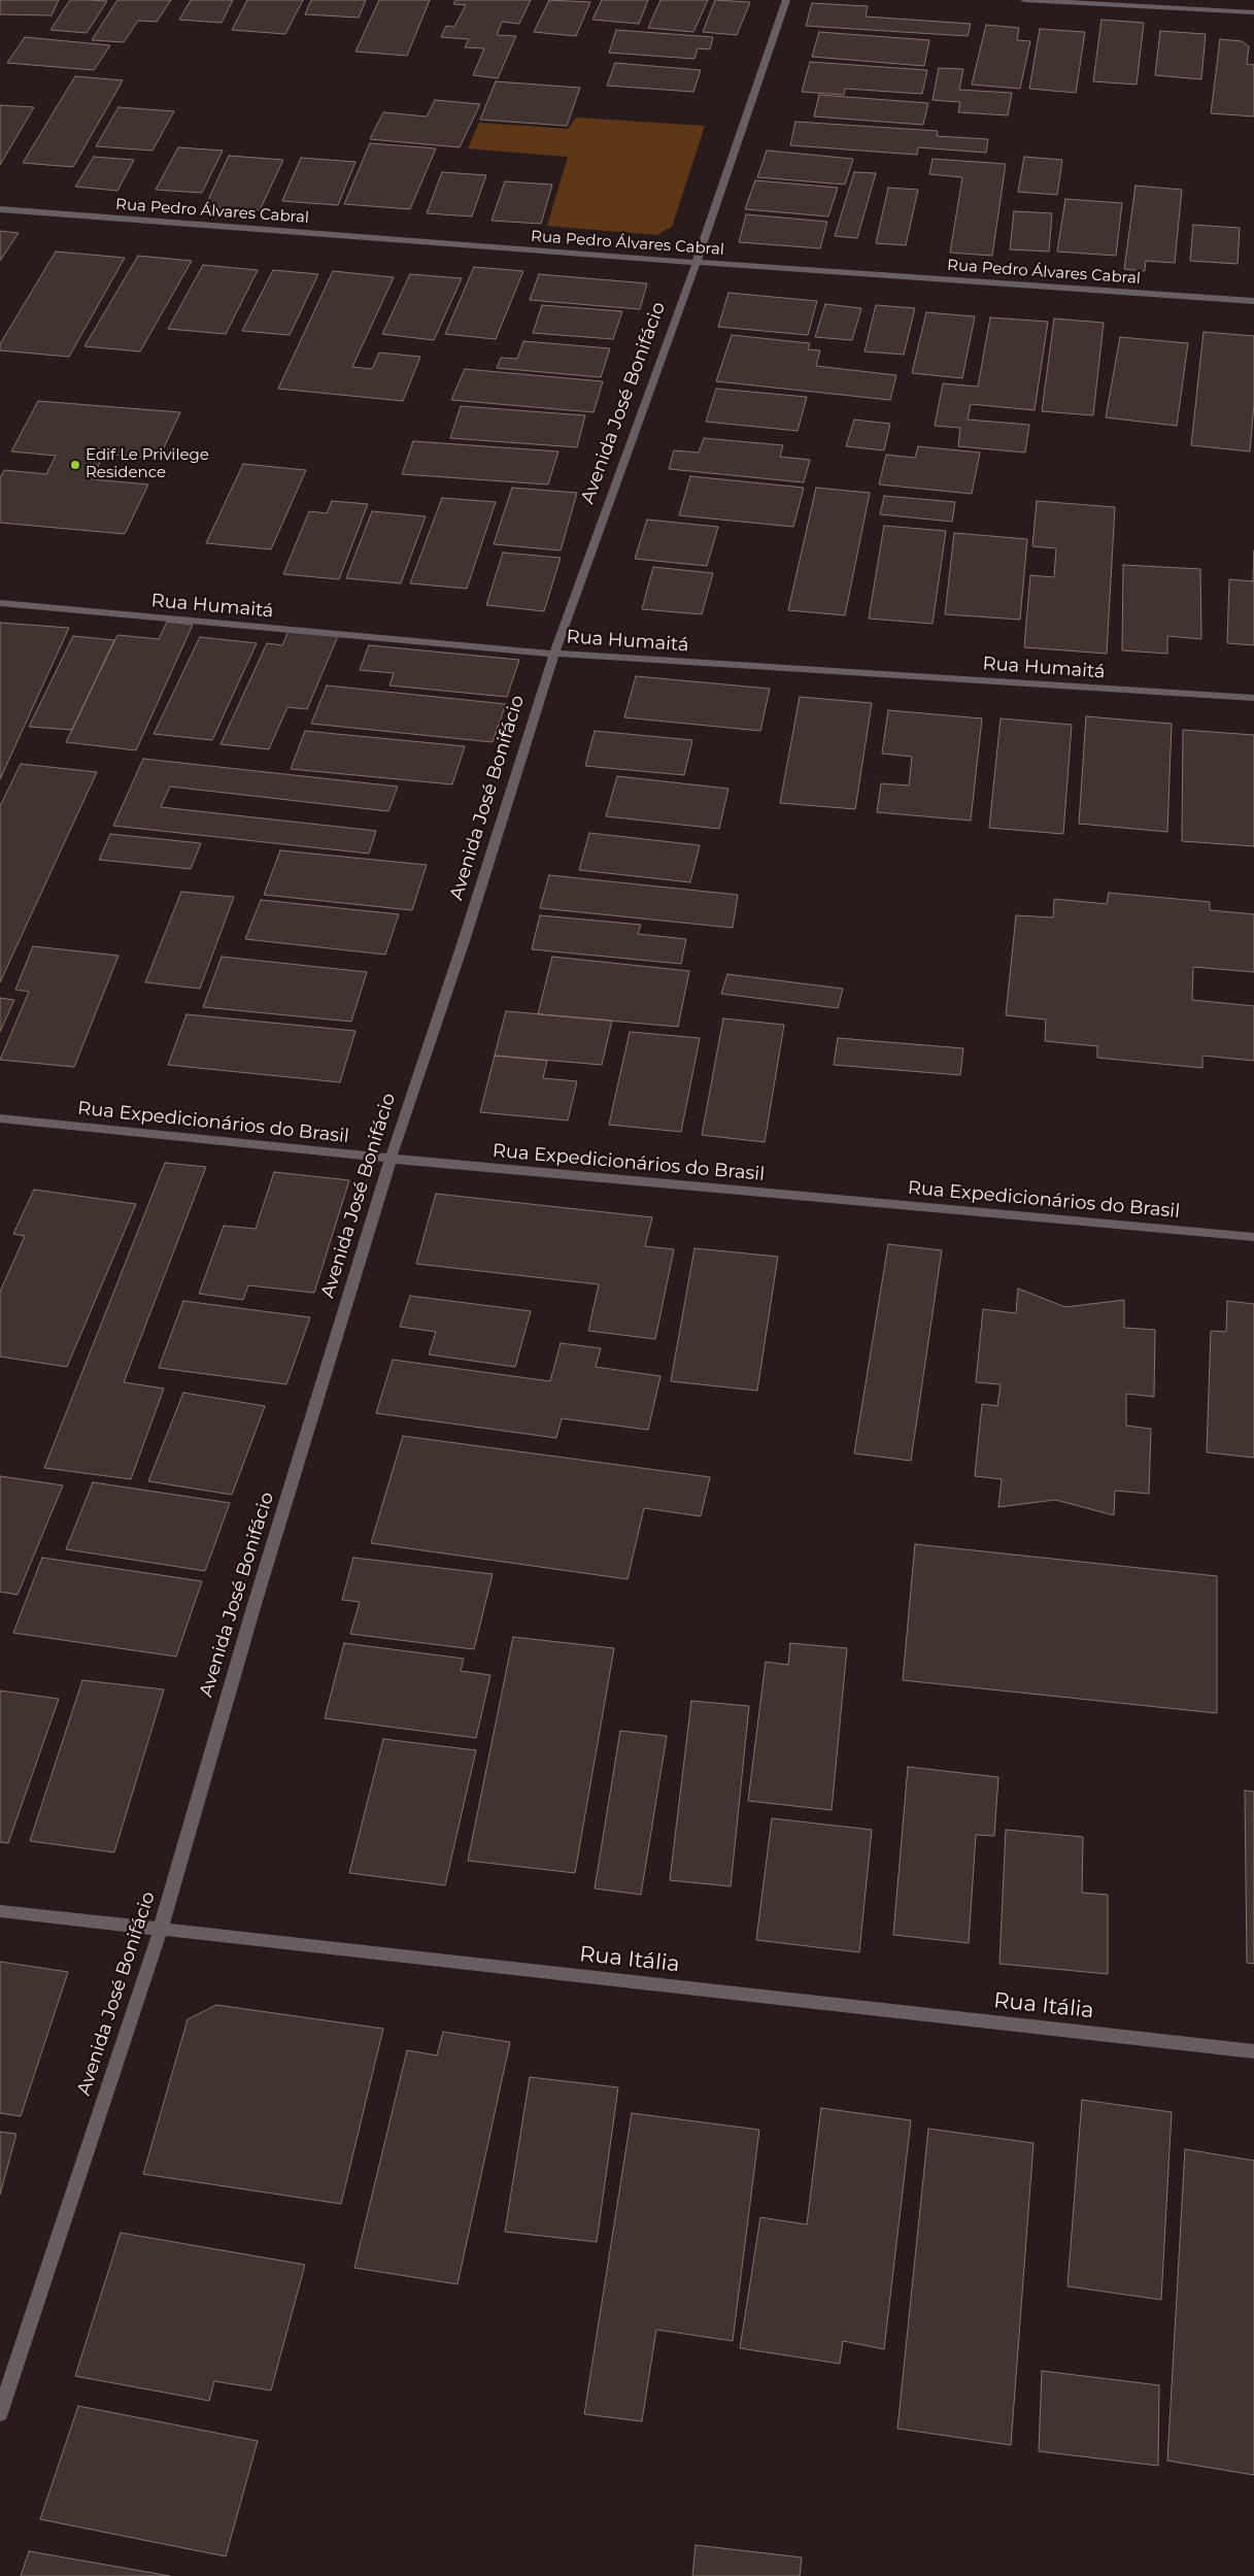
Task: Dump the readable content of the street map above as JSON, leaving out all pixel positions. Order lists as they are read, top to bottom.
{
  "streets": {
    "street": [
      "Rua Pedro Álvares Cabral",
      "Avenida José Bonifácio",
      "Rua Humaitá",
      "Rua Expedicionários do Brasil",
      "Rua Itália"
    ]
  },
  "crossings": [
    ["Rua Pedro Álvares Cabral", "Avenida José Bonifácio"],
    ["Avenida José Bonifácio", "Rua Humaitá"],
    ["Avenida José Bonifácio", "Rua Expedicionários do Brasil"],
    ["Avenida José Bonifácio", "Rua Itália"]
  ],
  "places": ["Edif Le Privilege Residence"]
}
